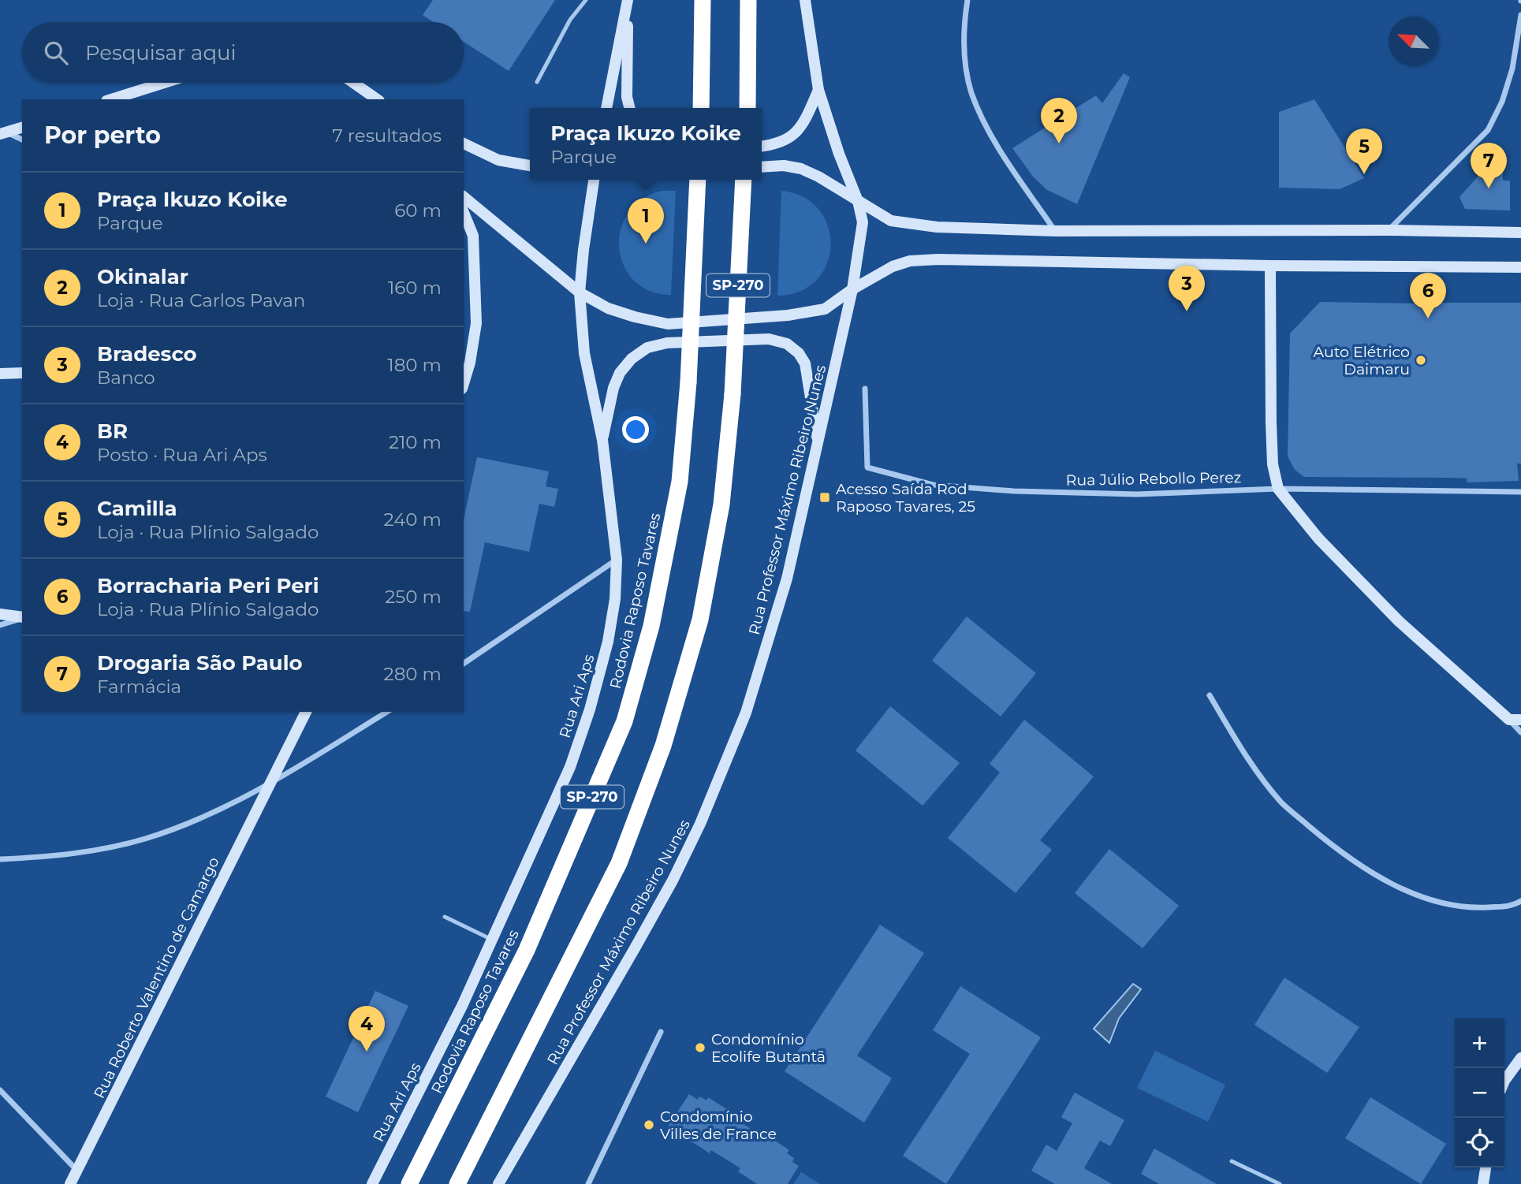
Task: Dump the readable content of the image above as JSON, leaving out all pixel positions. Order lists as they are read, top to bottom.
{
  "streets": {
    "highway": ["SP-270", "Rodovia Raposo Tavares"],
    "main road": ["Rua Professor Máximo Ribeiro Nunes", "Rua Ari Aps", "Rua Roberto Valentino de Camargo"],
    "street": ["Rua Júlio Rebollo Perez"]
  },
  "places": {
    "other": ["Auto Elétrico Daimaru", "Condomínio Ecolife Butantã", "Condomínio Villes de France"],
    "transit": ["Acesso Saída Rod Raposo Tavares, 25"]
  },
  "north": "top left",
  "page": {
    "search": "Pesquisar aqui",
    "pins": [
      "2",
      "5",
      "7",
      "1",
      "3",
      "6",
      "4"
    ],
    "heading": ["Por perto", "7 resultados"],
    "popup": ["Praça Ikuzo Koike", "Parque"],
    "list": [
      {
        "mark": "1",
        "name": "Praça Ikuzo Koike",
        "note": "Parque",
        "value": "60 m"
      },
      {
        "mark": "2",
        "name": "Okinalar",
        "note": "Loja · Rua Carlos Pavan",
        "value": "160 m"
      },
      {
        "mark": "3",
        "name": "Bradesco",
        "note": "Banco",
        "value": "180 m"
      },
      {
        "mark": "4",
        "name": "BR",
        "note": "Posto · Rua Ari Aps",
        "value": "210 m"
      },
      {
        "mark": "5",
        "name": "Camilla",
        "note": "Loja · Rua Plínio Salgado",
        "value": "240 m"
      },
      {
        "mark": "6",
        "name": "Borracharia Peri Peri",
        "note": "Loja · Rua Plínio Salgado",
        "value": "250 m"
      },
      {
        "mark": "7",
        "name": "Drogaria São Paulo",
        "note": "Farmácia",
        "value": "280 m"
      }
    ],
    "map_buttons": ["+", "−"]
  }
}
